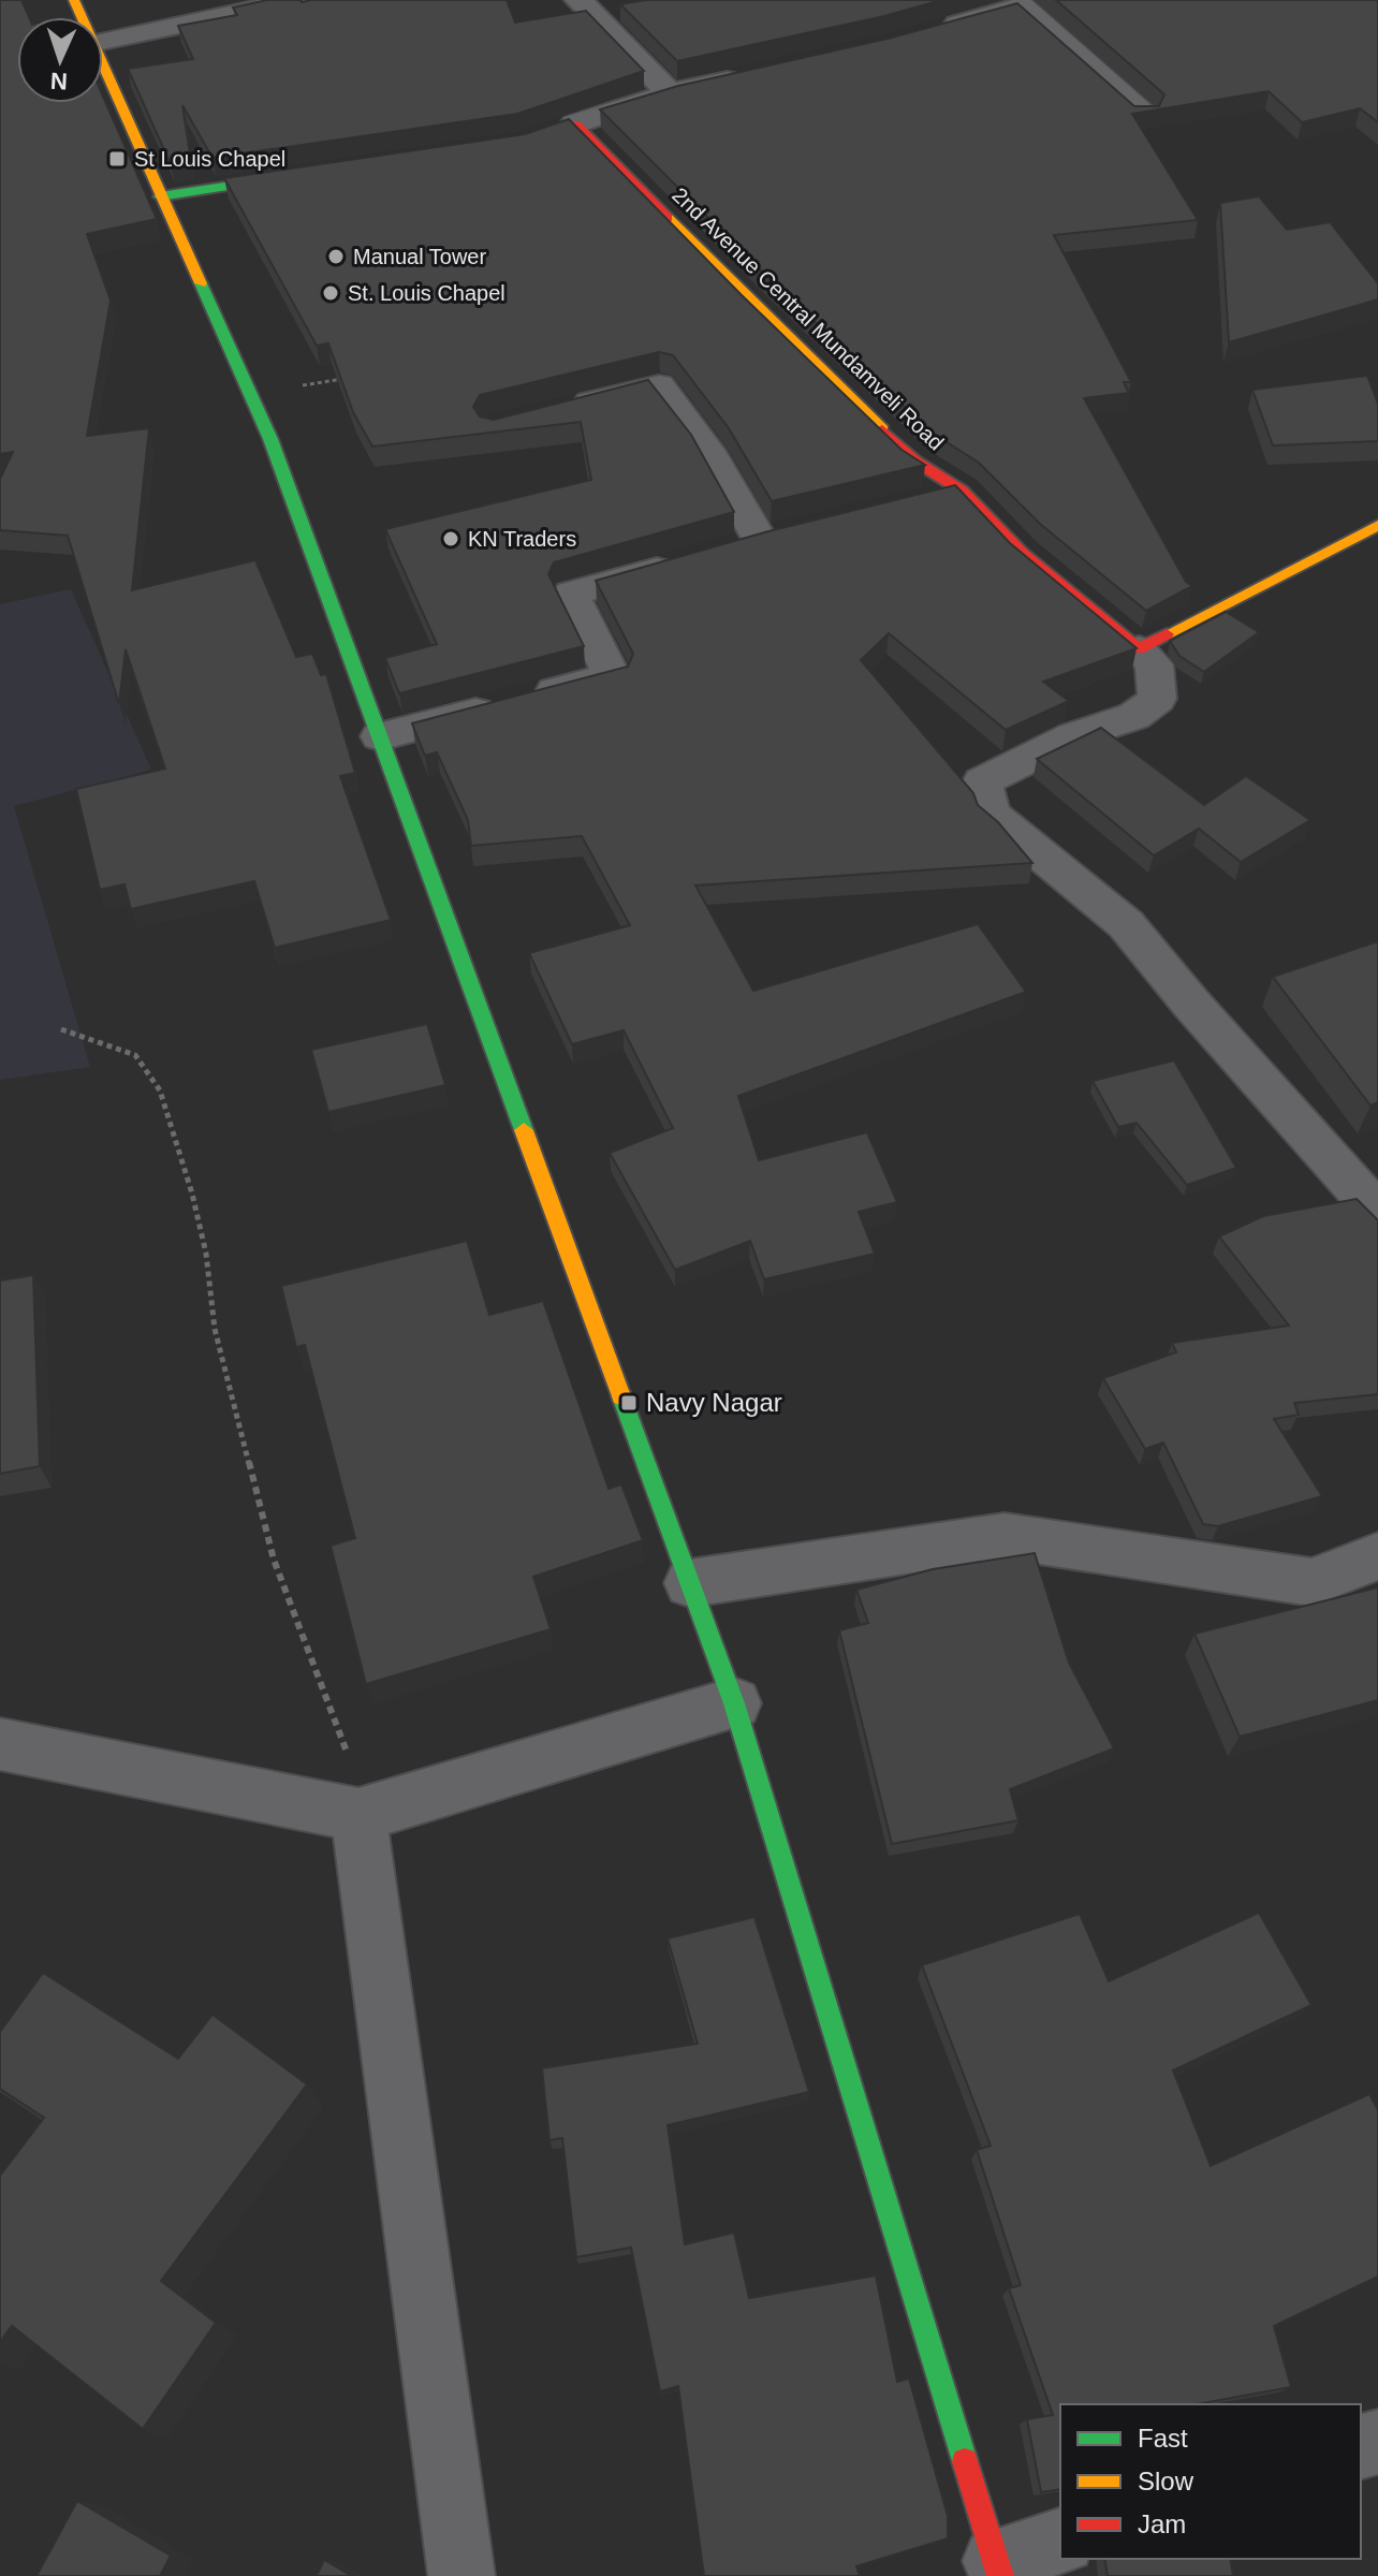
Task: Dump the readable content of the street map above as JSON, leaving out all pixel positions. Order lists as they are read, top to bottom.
{
  "streets": {
    "main road": ["2nd Avenue Central Mundamveli Road"]
  },
  "places": {
    "transit": ["St Louis Chapel", "Navy Nagar"],
    "other": ["Manual Tower", "St. Louis Chapel", "KN Traders"]
  },
  "legend": ["Fast", "Slow", "Jam"],
  "north": "bottom"
}
